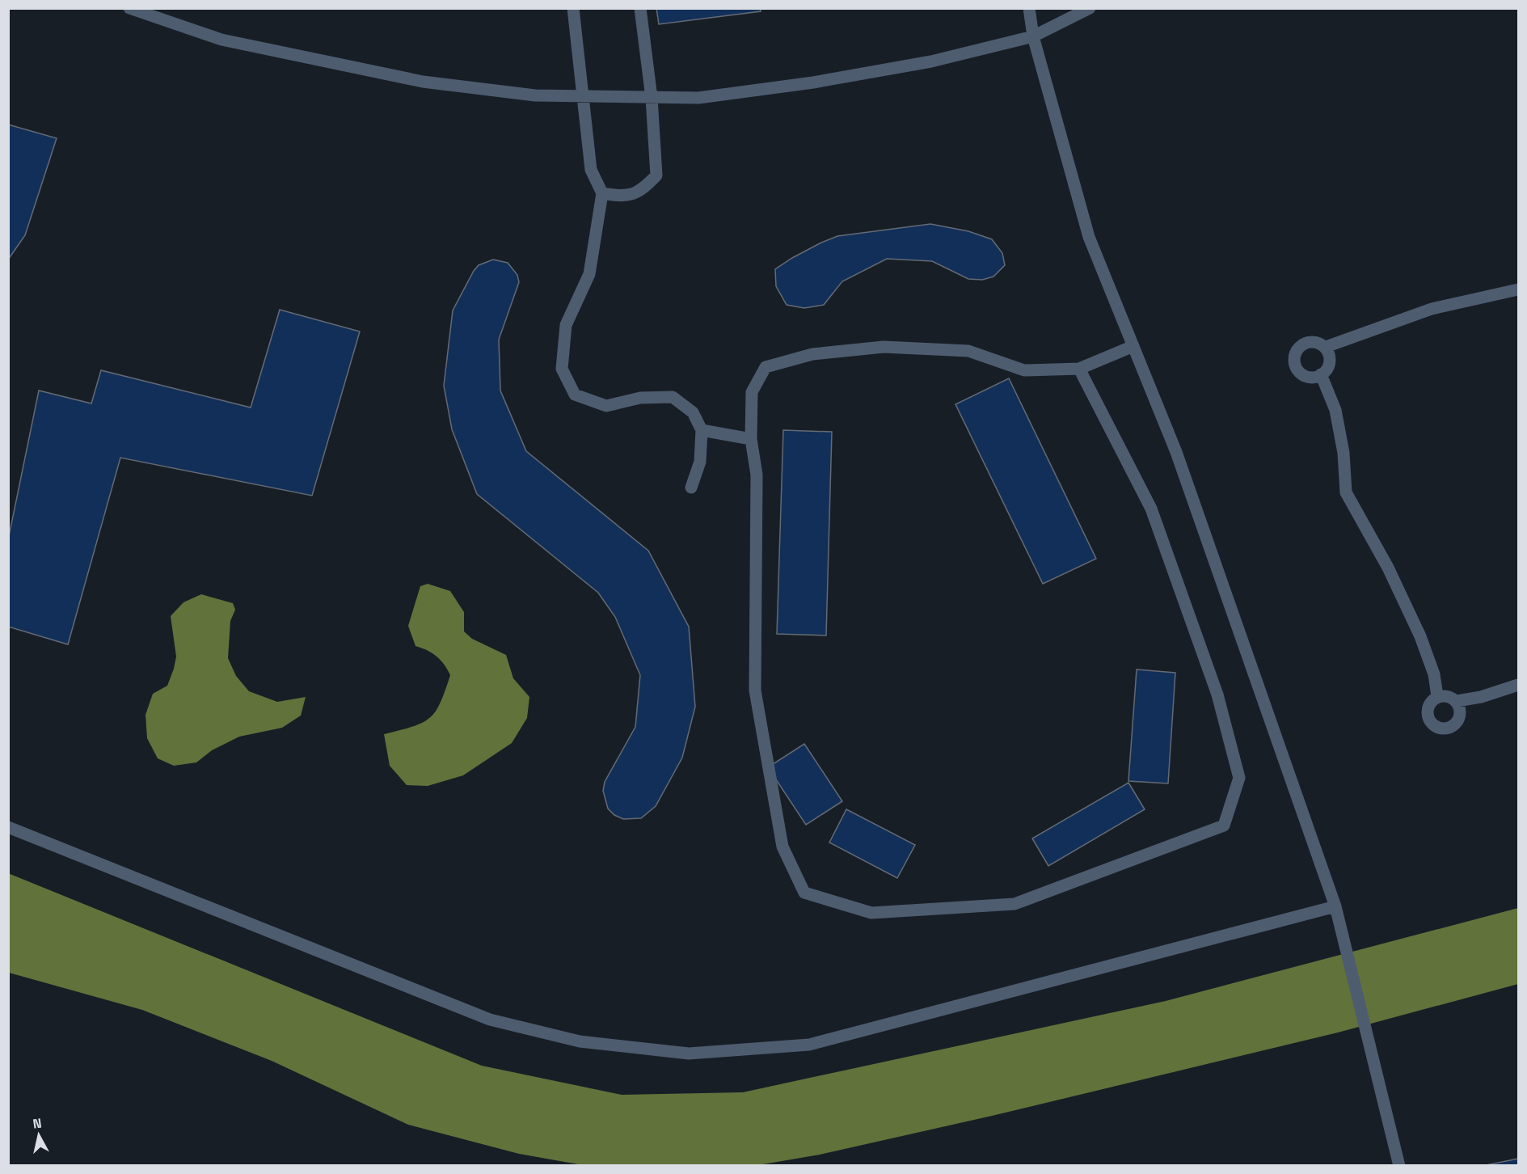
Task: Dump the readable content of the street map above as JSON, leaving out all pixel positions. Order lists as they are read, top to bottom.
{
  "north": "top"
}
